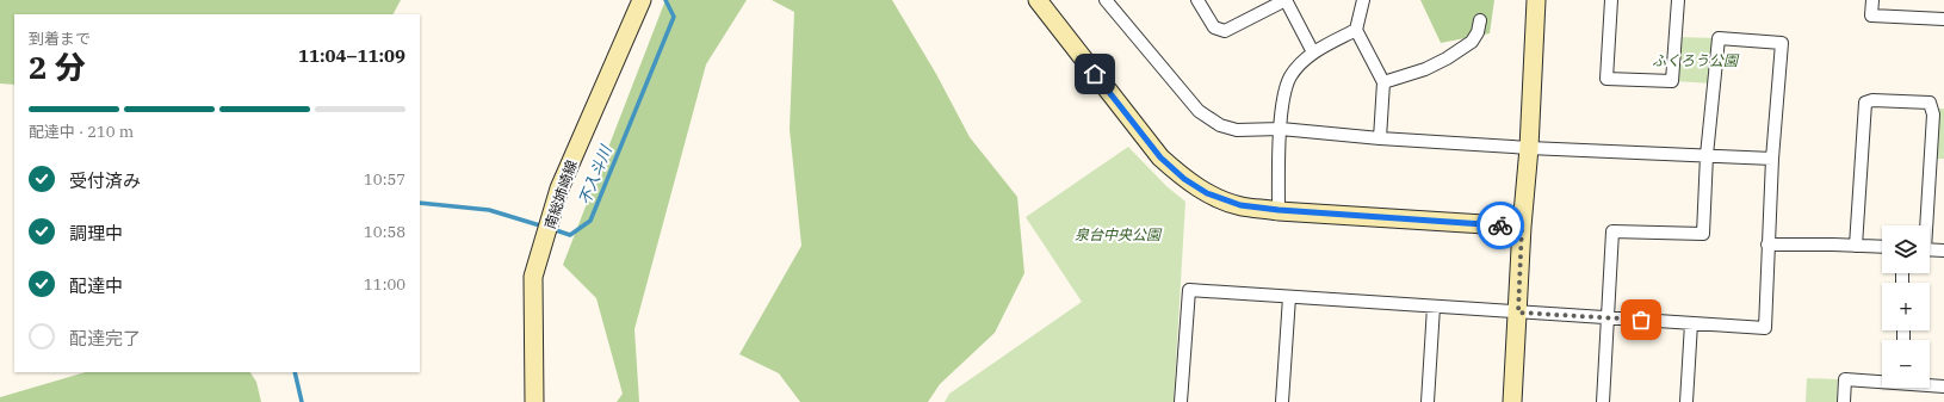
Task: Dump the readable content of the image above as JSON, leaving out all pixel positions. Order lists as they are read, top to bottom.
{
  "streets": {
    "street": ["南総姉崎線"]
  },
  "water": ["不入斗川"],
  "parks": ["ふくろう公園", "泉台中央公園"],
  "page": {
    "heading": ["2 分", "到着まで", "11:04–11:09"],
    "bar": "配達中 · 210 m",
    "list": [
      ["受付済み", "10:57"],
      ["調理中", "10:58"],
      ["配達中", "11:00"],
      "配達完了"
    ],
    "map_buttons": ["+", "−"]
  }
}
